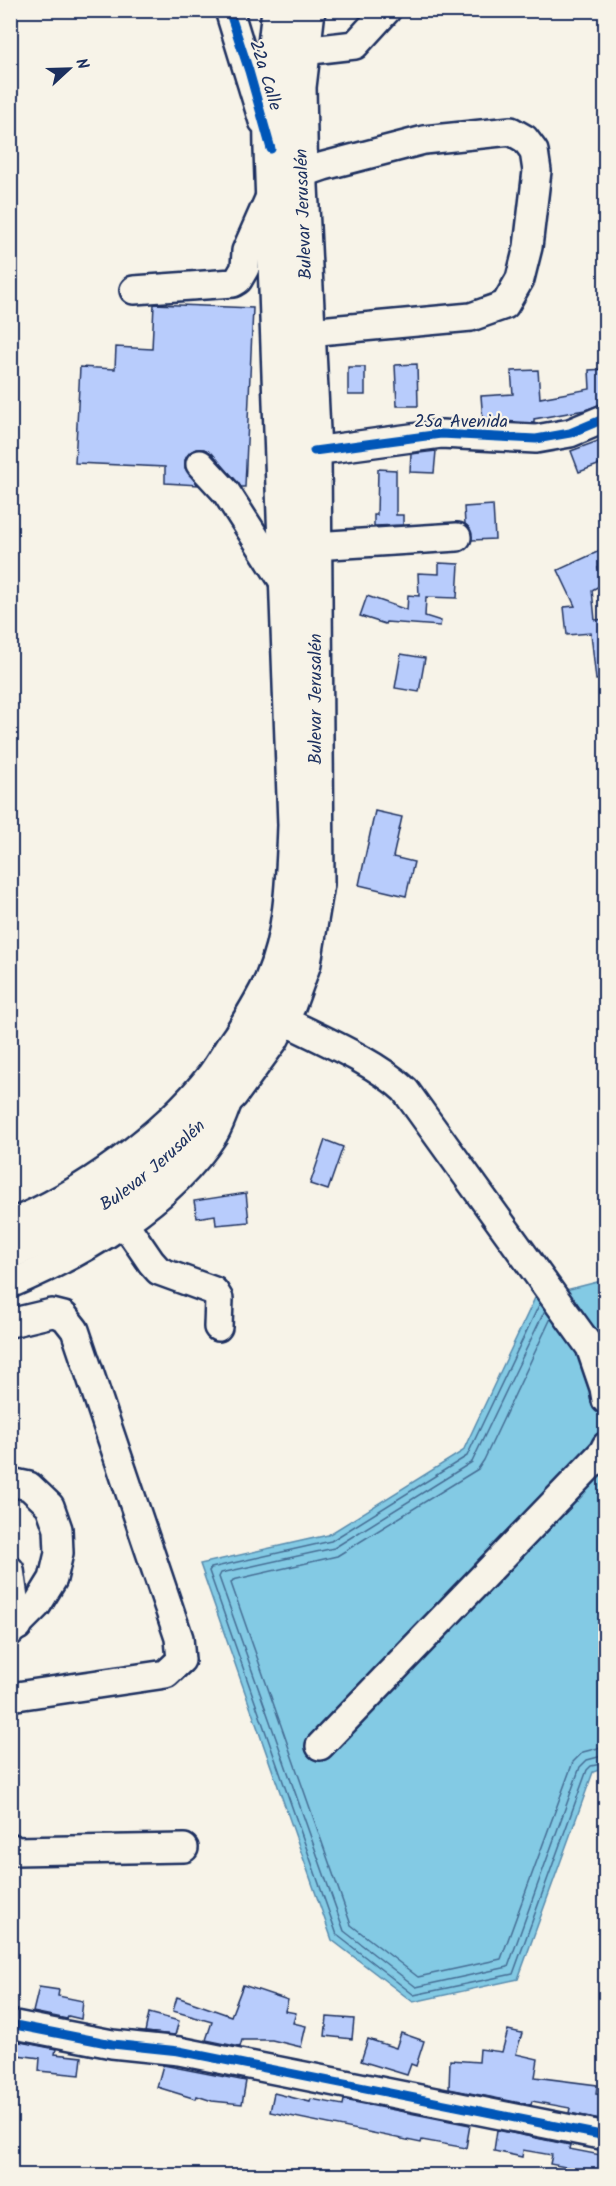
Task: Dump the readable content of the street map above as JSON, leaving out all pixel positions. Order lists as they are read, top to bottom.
{
  "streets": {
    "main road": ["Bulevar Jerusalén"],
    "street": ["22a Calle", "25a Avenida"]
  },
  "crossings": [
    ["22a Calle", "Bulevar Jerusalén"],
    ["Bulevar Jerusalén", "25a Avenida"]
  ],
  "north": "right"
}
